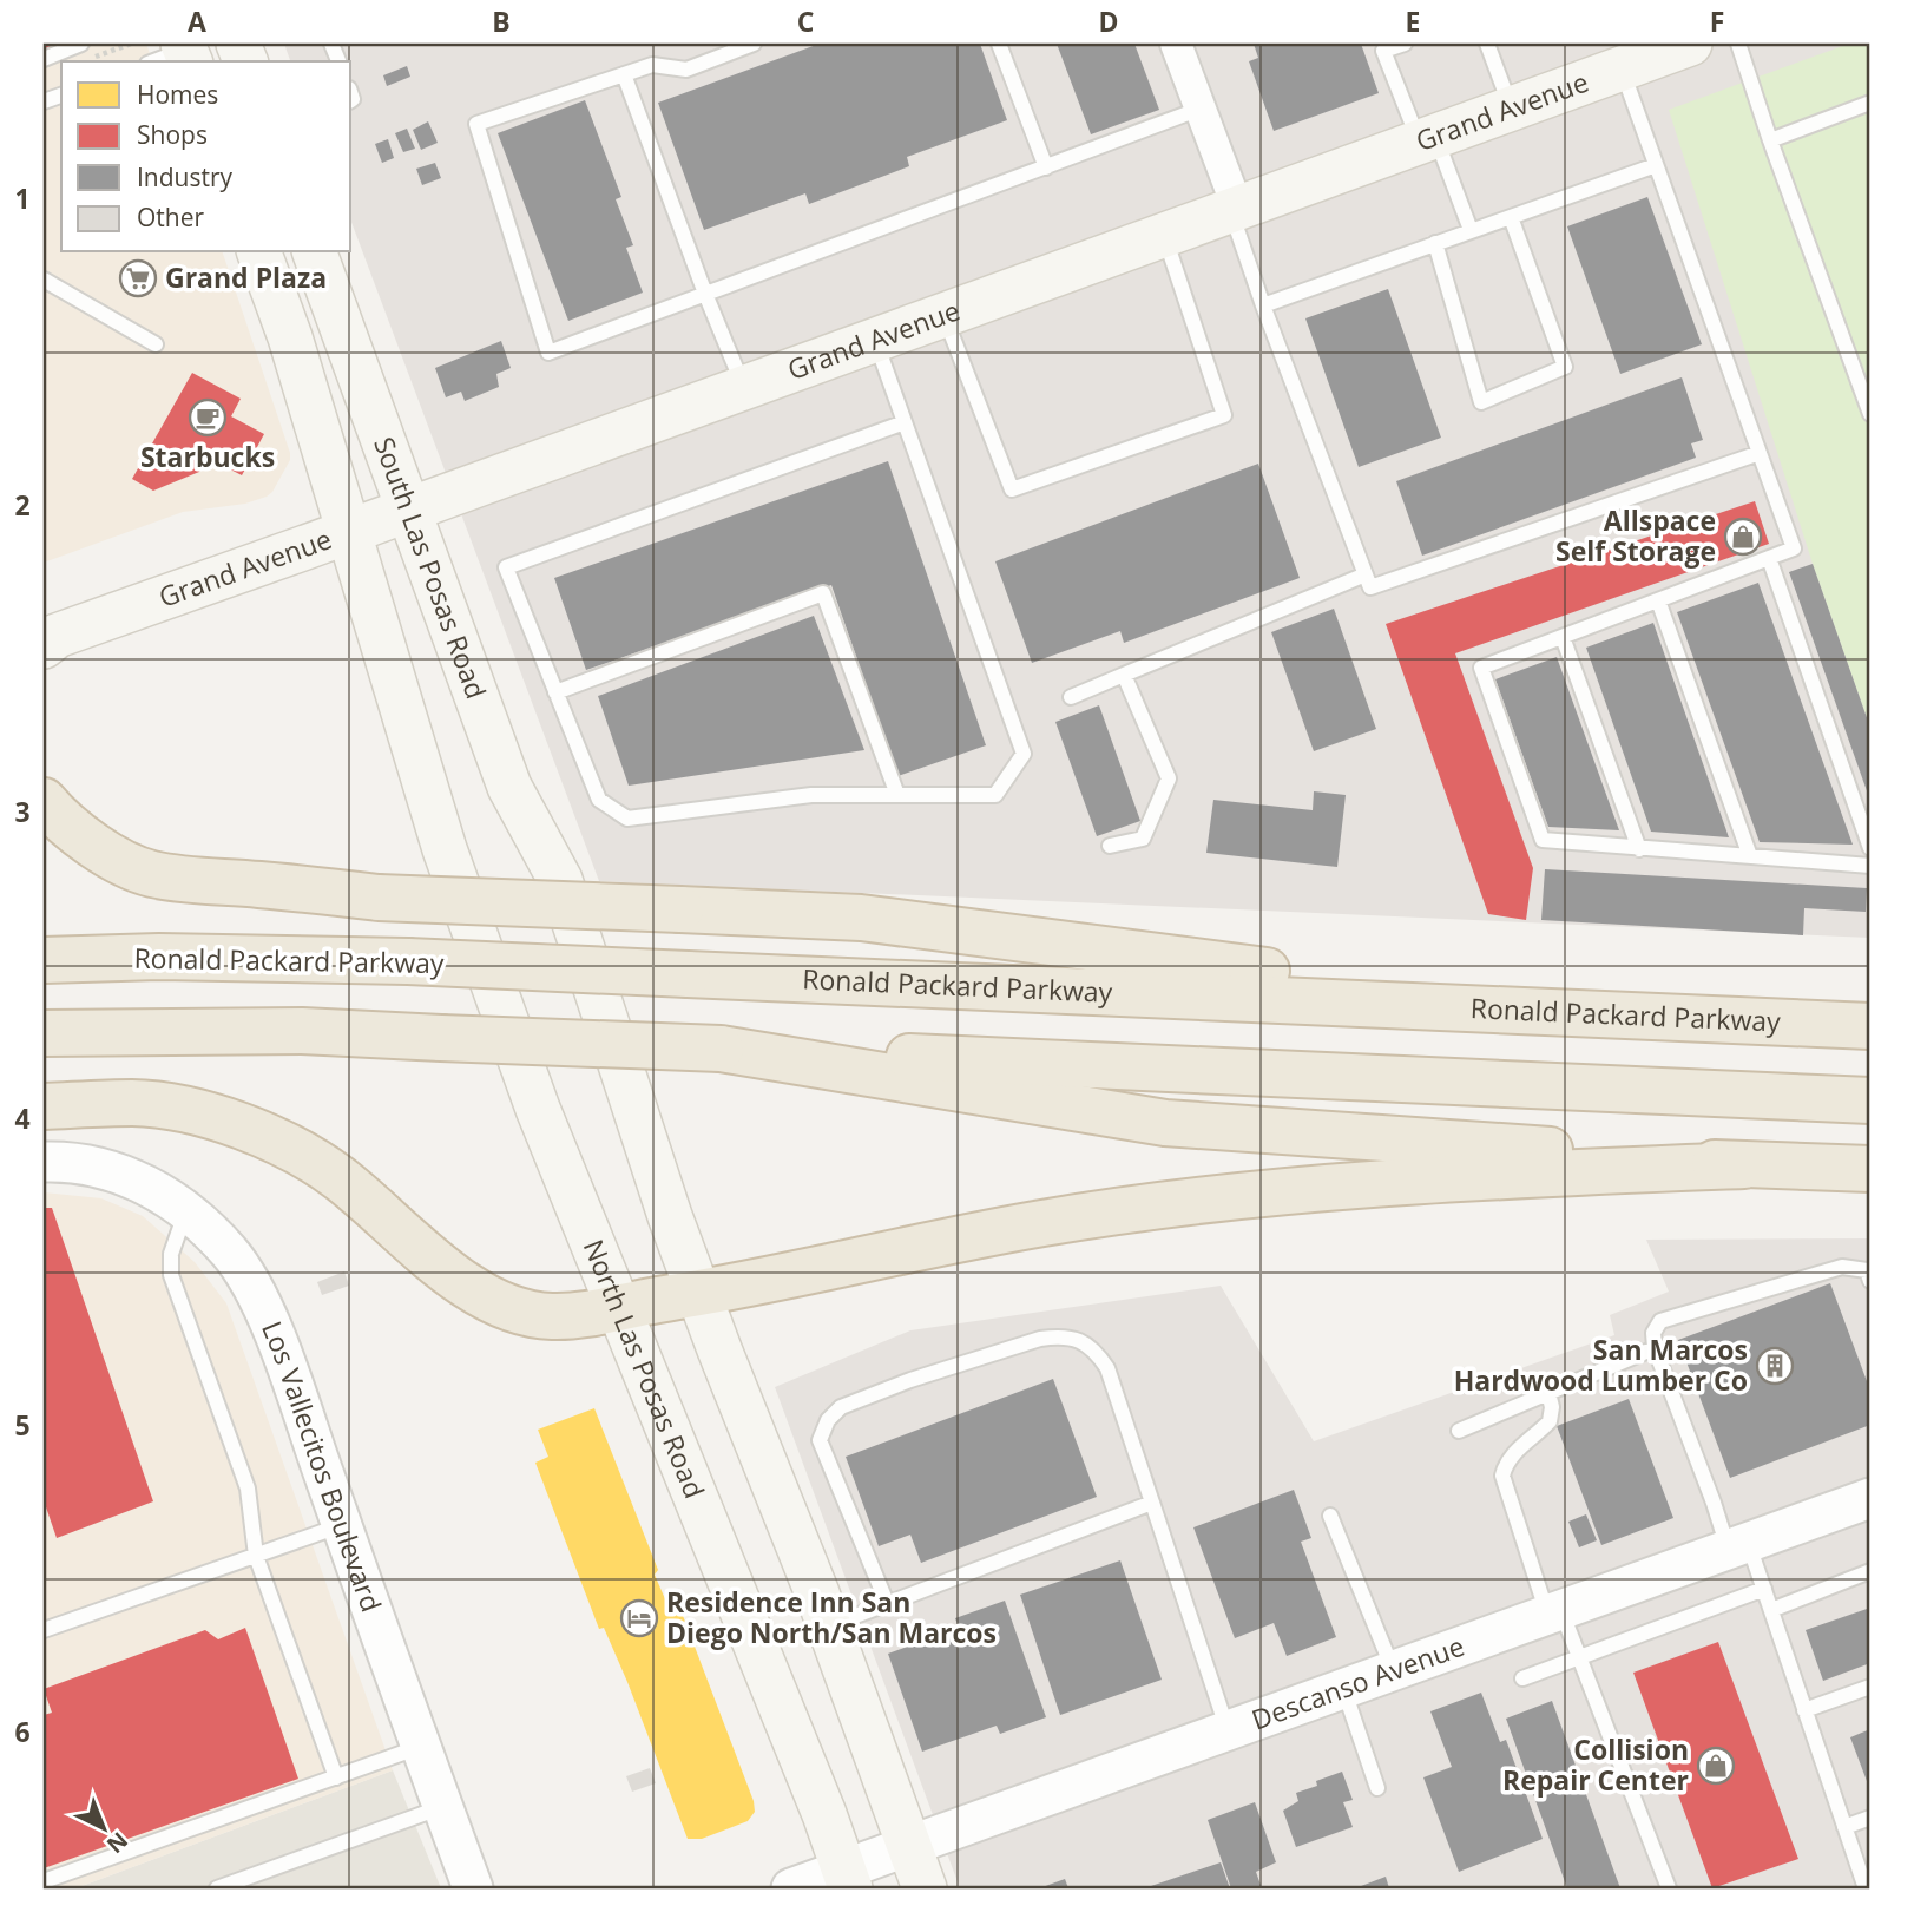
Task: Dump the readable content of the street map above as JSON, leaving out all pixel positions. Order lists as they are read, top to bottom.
{
  "streets": {
    "highway": ["Ronald Packard Parkway"],
    "main road": ["Grand Avenue", "South Las Posas Road", "North Las Posas Road"],
    "street": ["Los Vallecitos Boulevard", "Descanso Avenue"]
  },
  "crossings": [
    ["Grand Avenue", "South Las Posas Road"],
    ["Grand Avenue", "North Las Posas Road"],
    ["North Las Posas Road", "Descanso Avenue"]
  ],
  "places": {
    "supermarket": ["Grand Plaza"],
    "cafe": ["Starbucks"],
    "shop": ["Allspace Self Storage", "Collision Repair Center"],
    "building": ["San Marcos Hardwood Lumber Co"],
    "hotel": ["Residence Inn San Diego North/San Marcos"]
  },
  "legend": [
    "Homes",
    "Shops",
    "Industry",
    "Other"
  ],
  "north": "bottom right",
  "grid": {
    "columns": [
      "A",
      "B",
      "C",
      "D",
      "E",
      "F"
    ],
    "rows": [
      "1",
      "2",
      "3",
      "4",
      "5",
      "6"
    ]
  }
}
